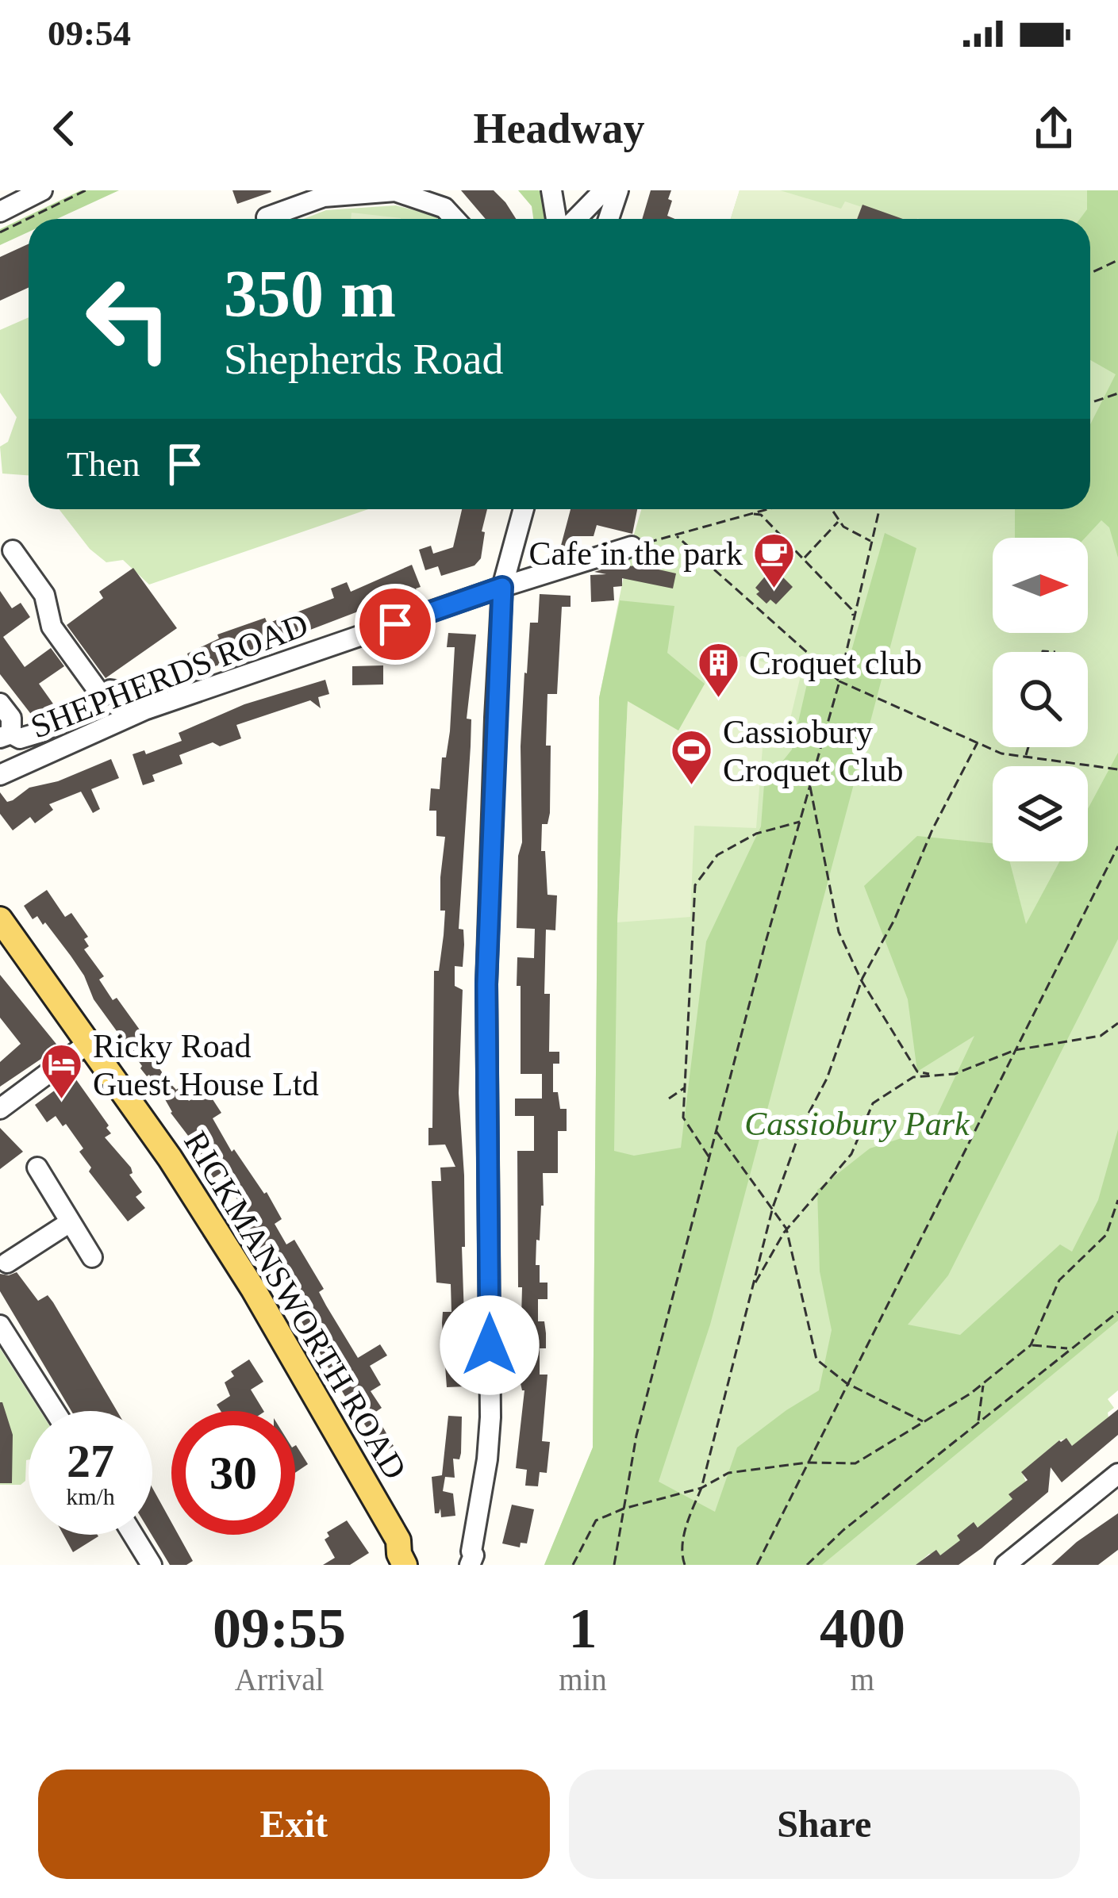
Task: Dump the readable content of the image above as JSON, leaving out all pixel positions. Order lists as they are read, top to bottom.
{
  "streets": {
    "main road": ["RICKMANSWORTH ROAD"],
    "street": ["SHEPHERDS ROAD"]
  },
  "parks": ["Cassiobury Park"],
  "places": {
    "cafe": ["Cafe in the park"],
    "building": ["Croquet club"],
    "sports": ["Cassiobury Croquet Club"],
    "hotel": ["Ricky Road Guest House Ltd"]
  },
  "north": "right",
  "page": {
    "status": "09:54",
    "header": "Headway",
    "turn": ["350 m", "Shepherds Road"],
    "then": "Then",
    "speed": "27 km/h",
    "limit": "30",
    "eta": [
      "09:55",
      "Arrival",
      "1",
      "min",
      "400",
      "m"
    ],
    "buttons": ["Exit", "Share"]
  }
}
